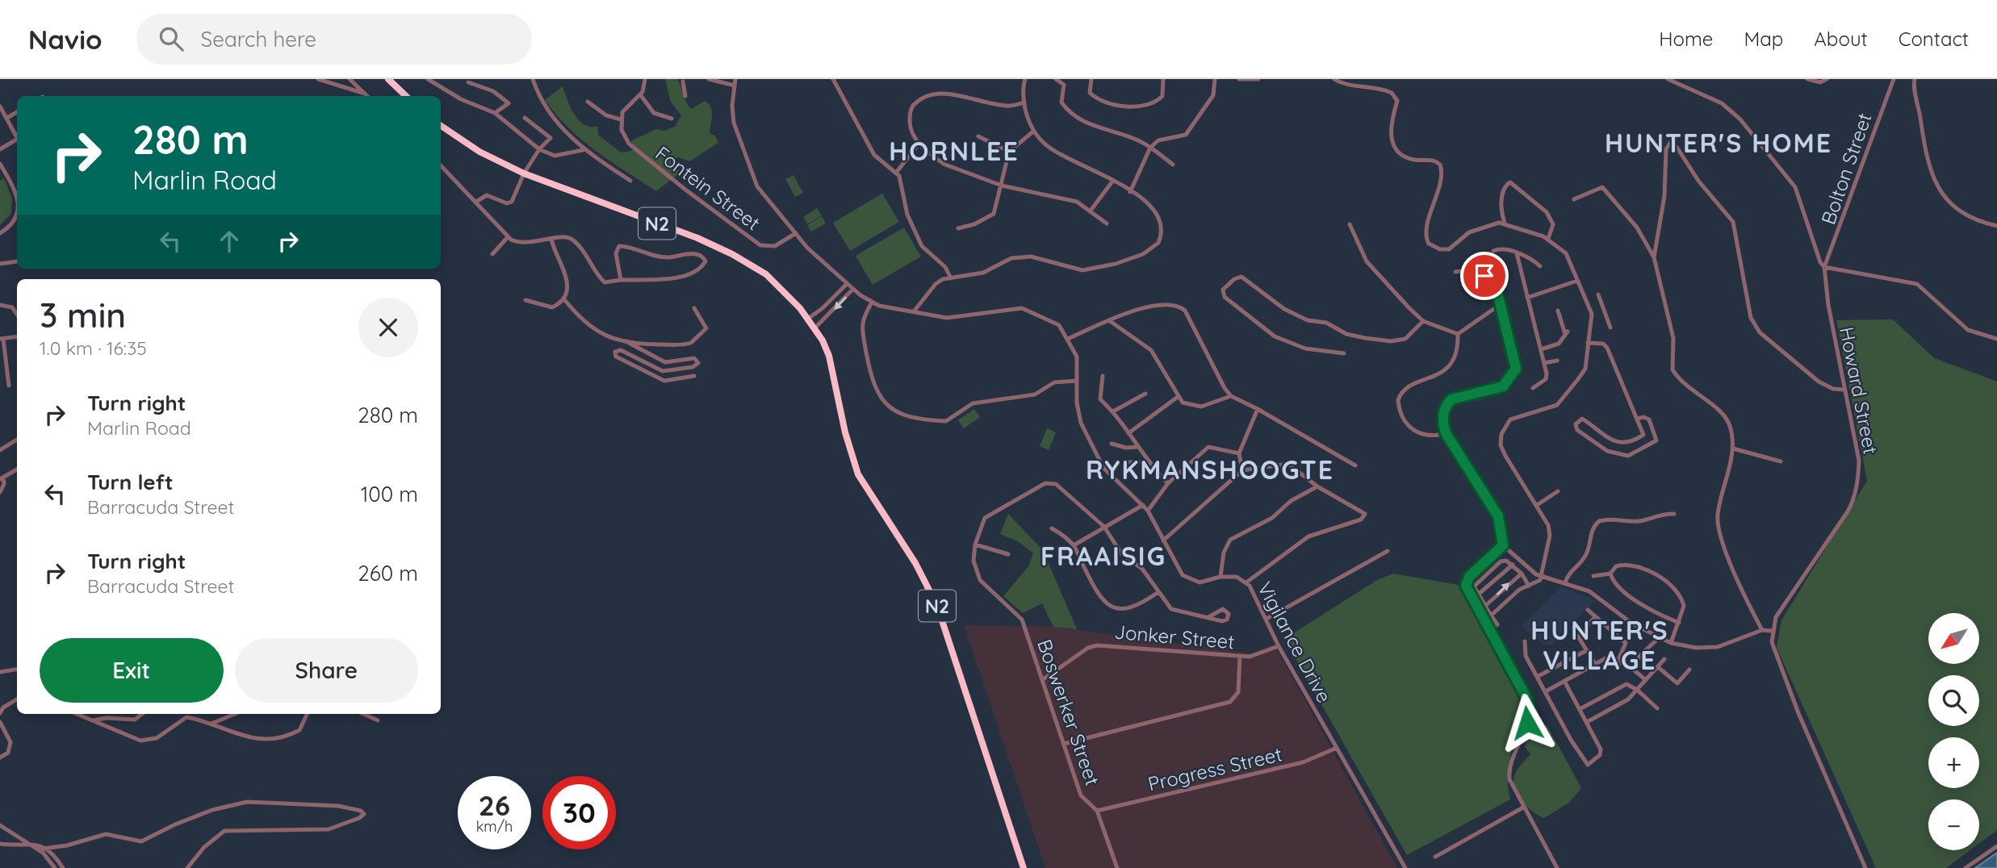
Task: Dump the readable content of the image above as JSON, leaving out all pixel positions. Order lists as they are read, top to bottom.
{
  "streets": {
    "highway": ["N2"],
    "street": [
      "Bolton Street",
      "Fontein Street",
      "Howard Street",
      "Jonker Street",
      "Vigilance Drive",
      "Boswerker Street",
      "Progress Street"
    ]
  },
  "crossings": [
    ["Bolton Street", "Howard Street"],
    ["Fontein Street", "Vigilance Drive"],
    ["Jonker Street", "Vigilance Drive"],
    ["Jonker Street", "Boswerker Street"],
    ["Vigilance Drive", "Progress Street"],
    ["Boswerker Street", "Progress Street"]
  ],
  "districts": [
    "HUNTER'S HOME",
    "HORNLEE",
    "RYKMANSHOOGTE",
    "FRAAISIG",
    "HUNTER'S VILLAGE"
  ],
  "north": "bottom left",
  "page": {
    "header": "Navio",
    "search": "Search here",
    "nav": [
      "Home",
      "Map",
      "About",
      "Contact"
    ],
    "turn": ["280 m", "Marlin Road"],
    "heading": ["3 min", "1.0 km · 16:35"],
    "list": [
      {
        "name": "Turn right",
        "note": "Marlin Road",
        "value": "280 m"
      },
      {
        "name": "Turn left",
        "note": "Barracuda Street",
        "value": "100 m"
      },
      {
        "name": "Turn right",
        "note": "Barracuda Street",
        "value": "260 m"
      }
    ],
    "map_buttons": ["+", "−"],
    "buttons": ["Exit", "Share"],
    "speed": "26 km/h",
    "limit": "30"
  }
}
